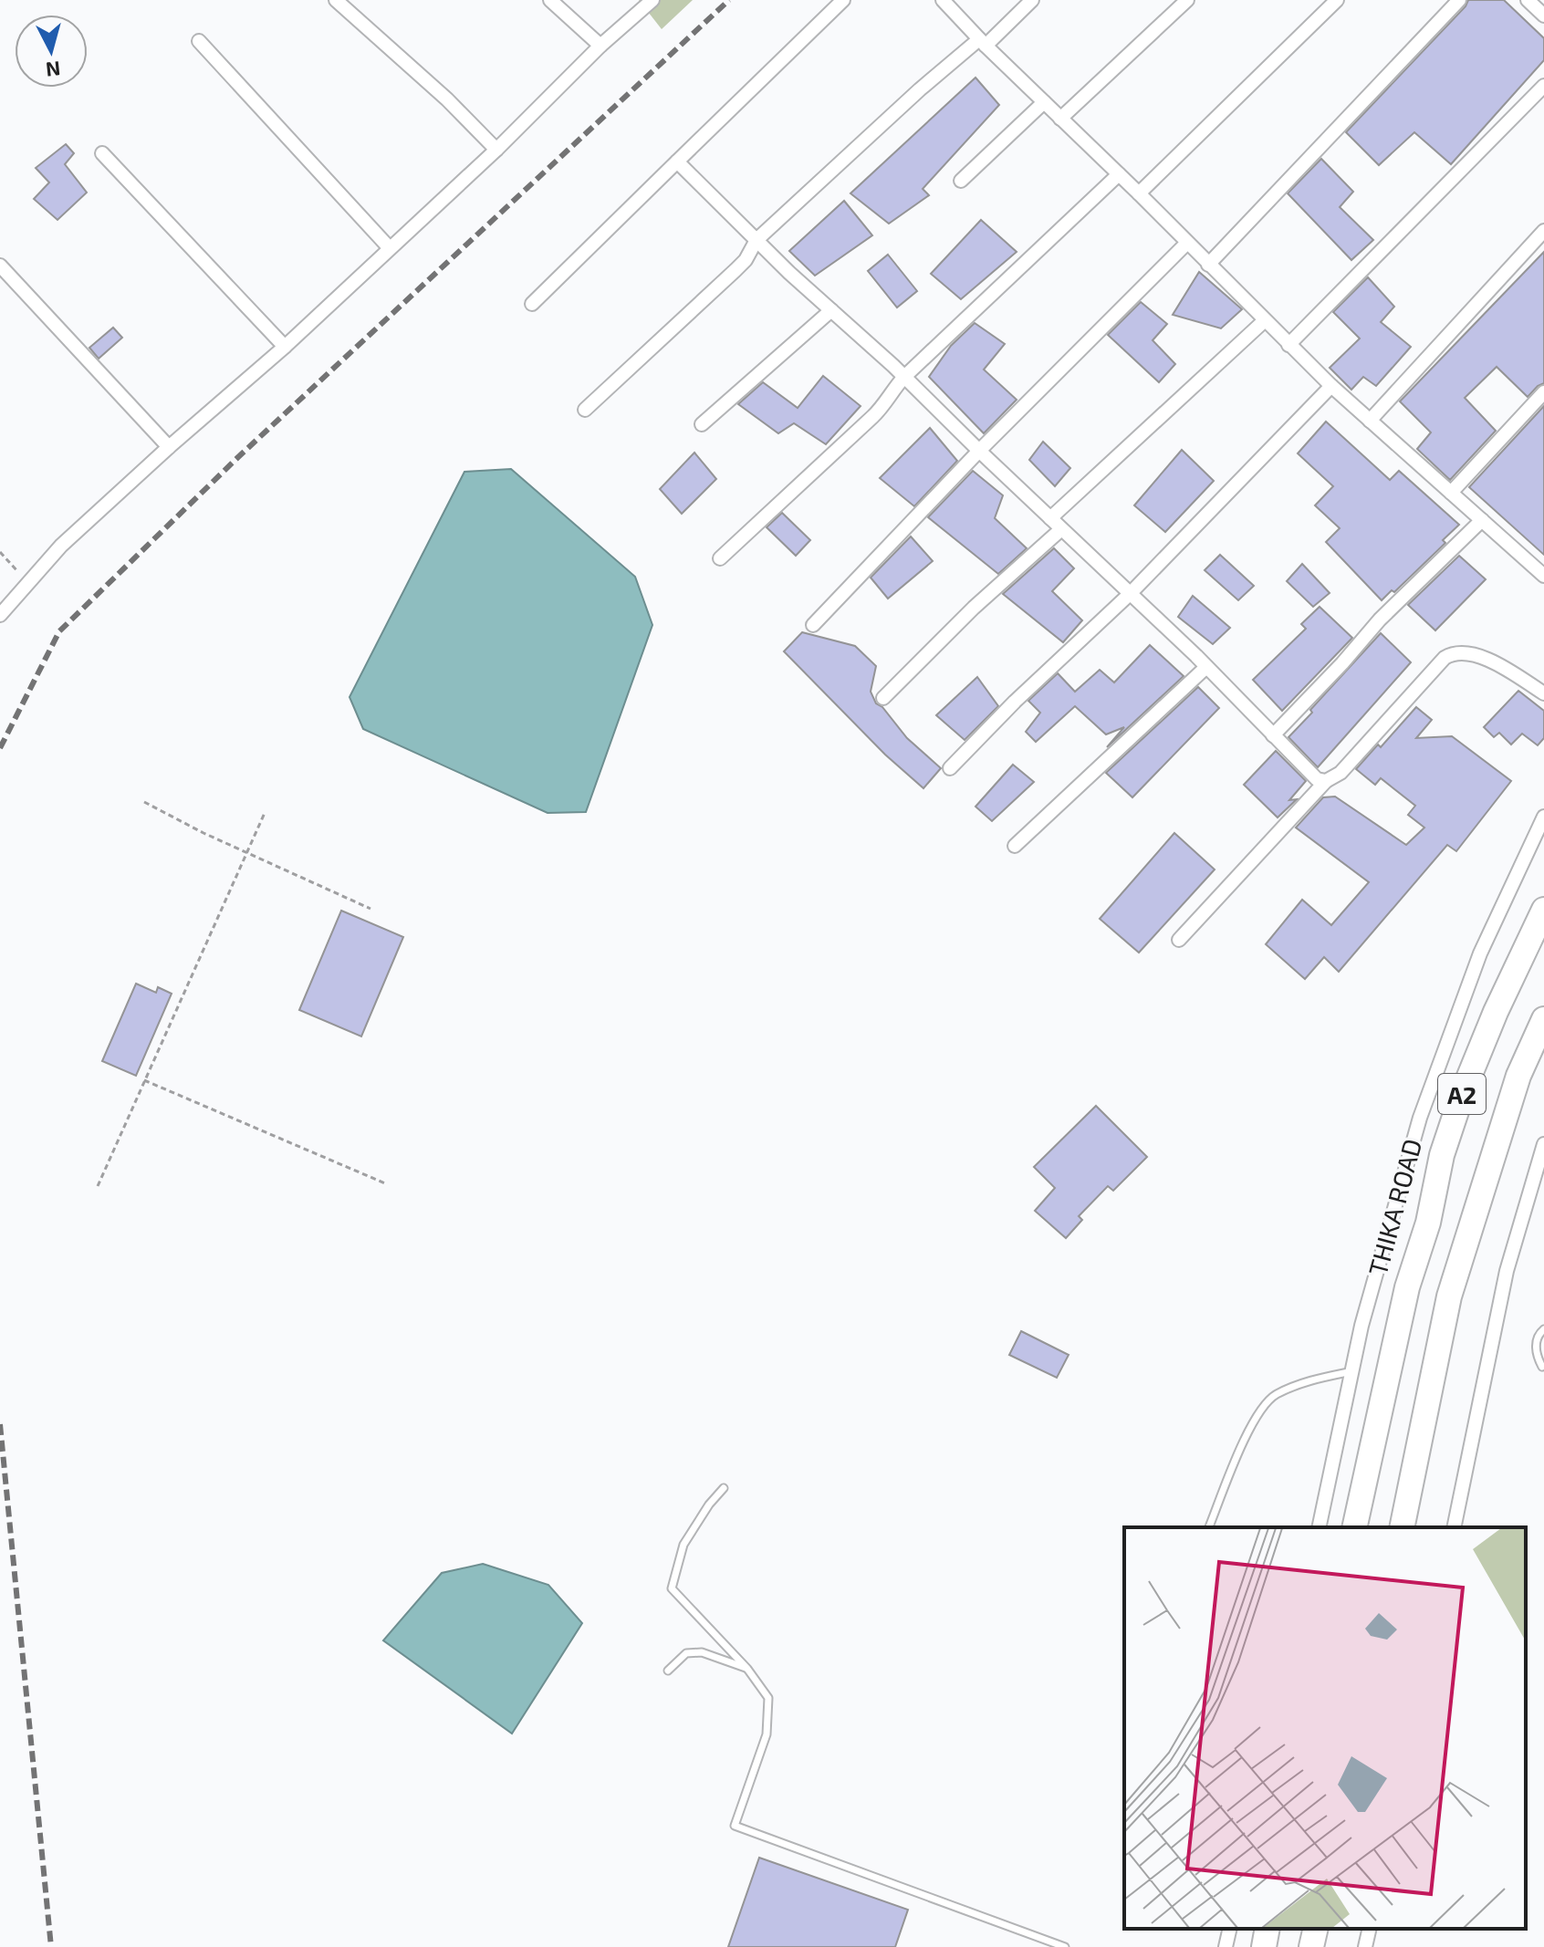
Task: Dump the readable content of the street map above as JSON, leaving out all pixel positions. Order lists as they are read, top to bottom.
{
  "streets": {
    "highway": ["A2", "THIKA ROAD"]
  },
  "north": "bottom"
}
